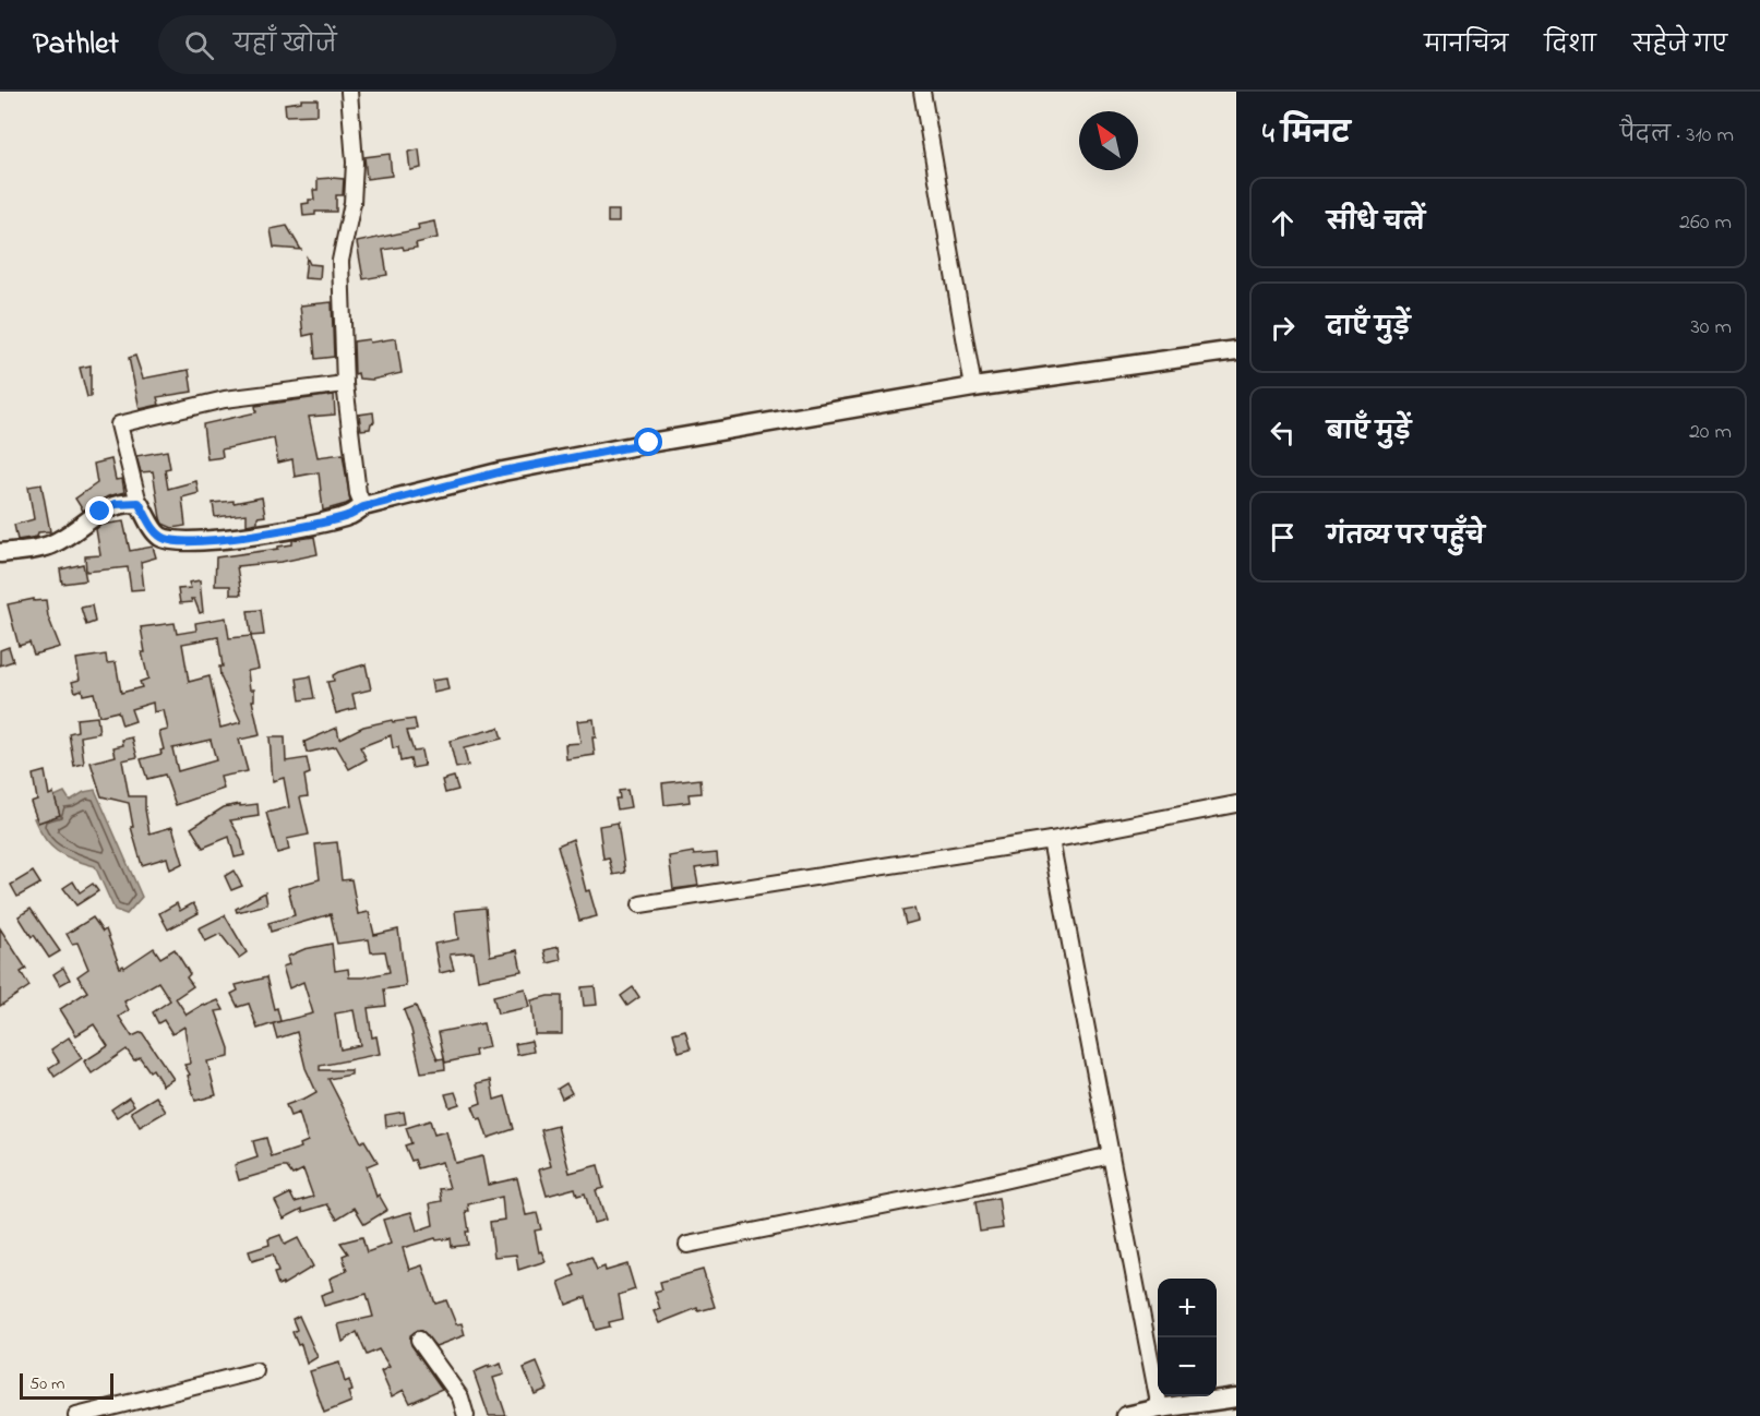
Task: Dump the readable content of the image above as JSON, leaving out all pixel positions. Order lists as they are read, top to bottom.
{
  "scale_bar": "50 m",
  "north": "top left",
  "page": {
    "header": "Pathlet",
    "search": "यहाँ खोजें",
    "nav": ["मानचित्र", "दिशा", "सहेजे गए"],
    "heading": ["4 मिनट", "पैदल · 310 m"],
    "list": [
      ["सीधे चलें", "260 m"],
      ["दाएँ मुड़ें", "30 m"],
      ["बाएँ मुड़ें", "20 m"],
      "गंतव्य पर पहुँचे"
    ],
    "map_buttons": ["+", "−"],
    "scale": "50 m"
  }
}
